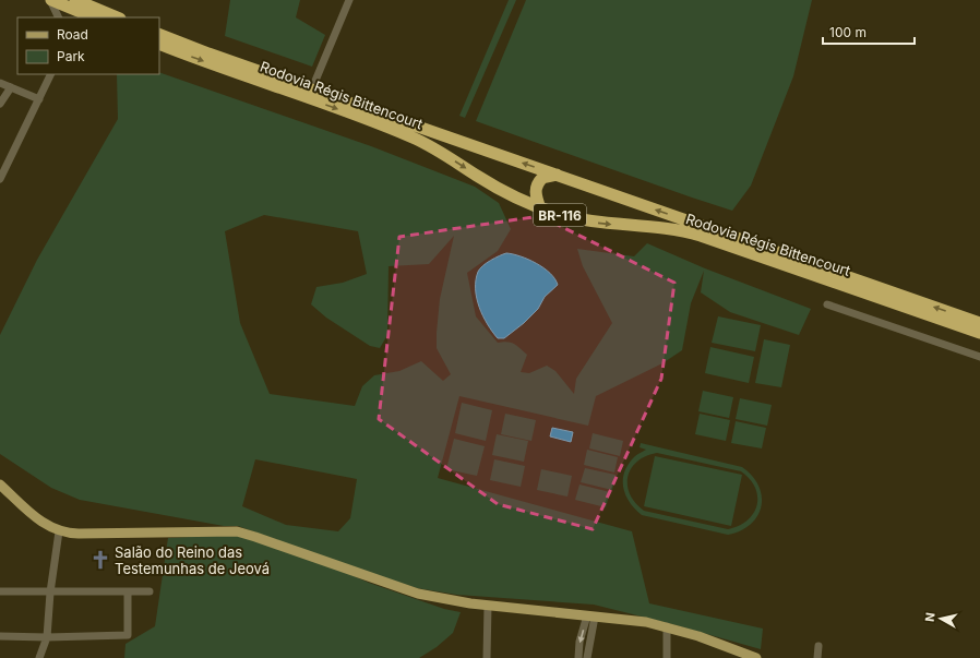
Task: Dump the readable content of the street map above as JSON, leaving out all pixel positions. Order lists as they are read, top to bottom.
{
  "streets": {
    "highway": ["Rodovia Régis Bittencourt", "BR-116"]
  },
  "places": {
    "church": ["Salão do Reino das Testemunhas de Jeová"]
  },
  "legend": ["Road", "Park"],
  "scale_bar": "100 m",
  "north": "left"
}
